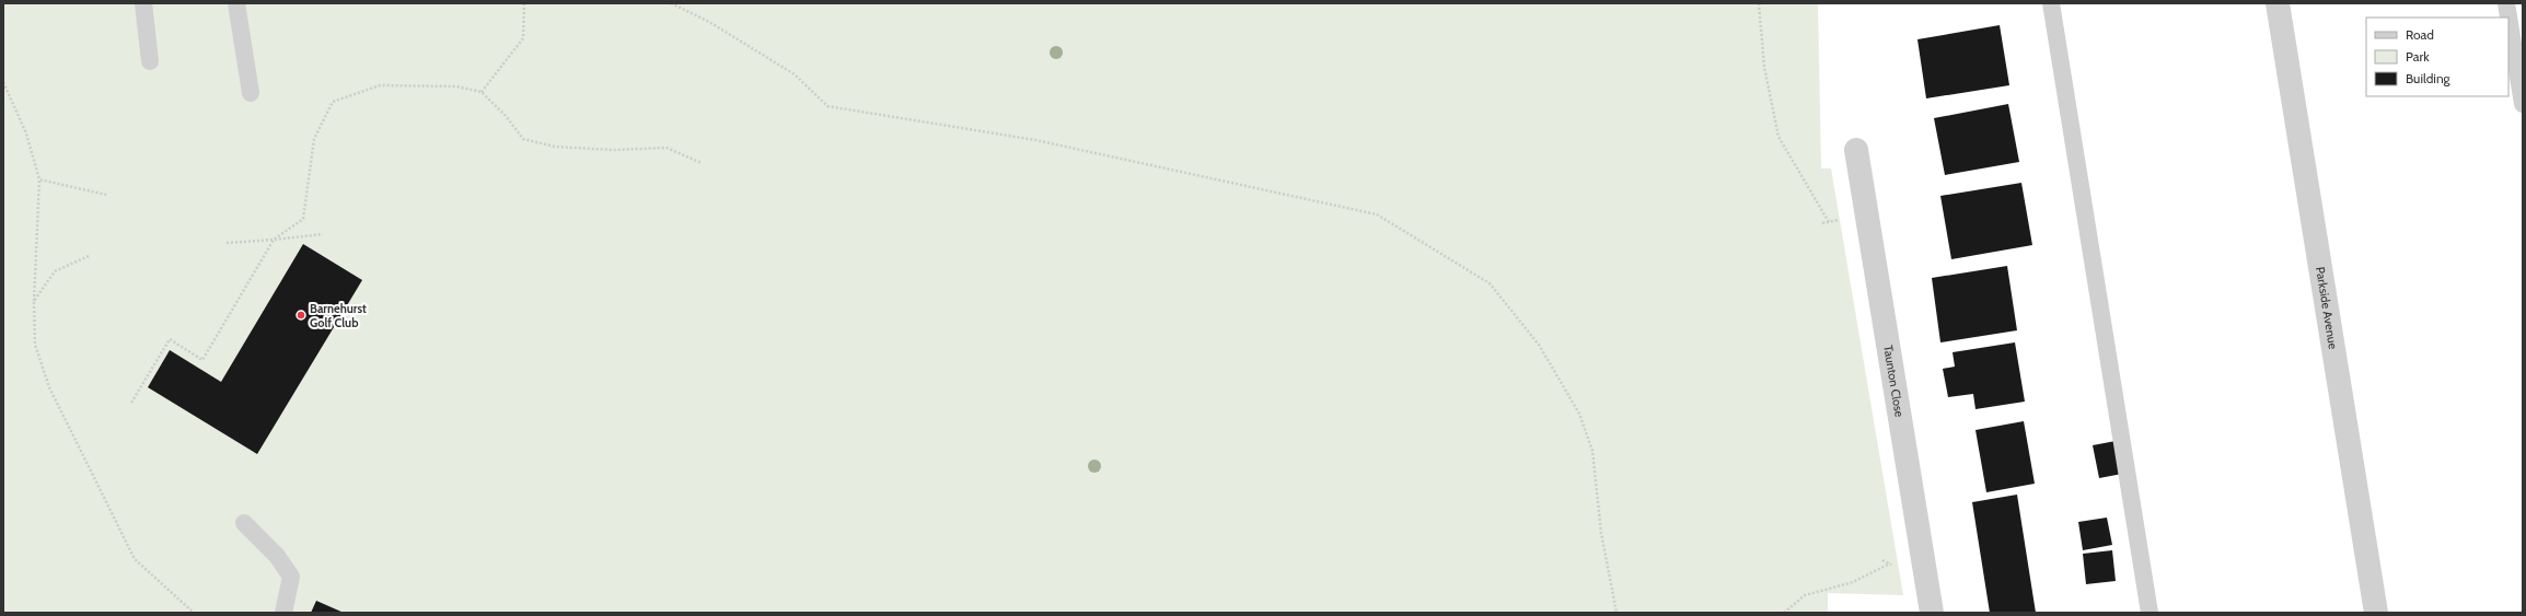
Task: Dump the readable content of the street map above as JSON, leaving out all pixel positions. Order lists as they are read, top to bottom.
{
  "streets": {
    "street": ["Parkside Avenue", "Taunton Close"]
  },
  "places": ["Barnehurst Golf Club"],
  "legend": ["Road", "Park", "Building"]
}
